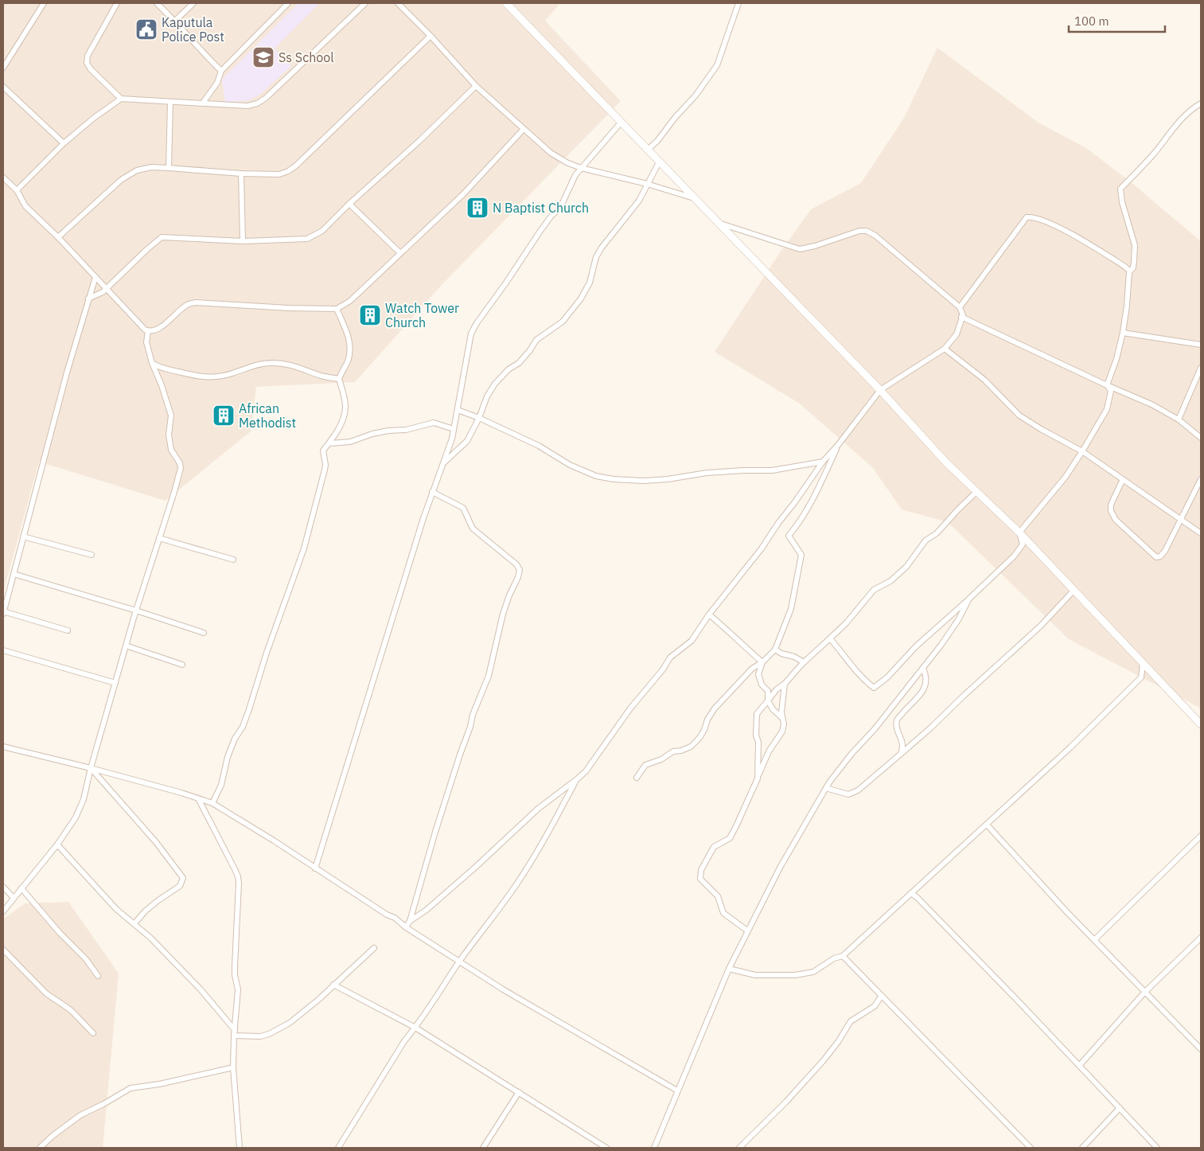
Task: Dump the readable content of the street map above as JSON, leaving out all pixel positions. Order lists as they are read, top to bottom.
{
  "places": {
    "public building": ["Kaputula Police Post"],
    "school or university": ["Ss School"],
    "building": ["N Baptist Church", "Watch Tower Church", "African Methodist"]
  },
  "scale_bar": "100 m"
}
